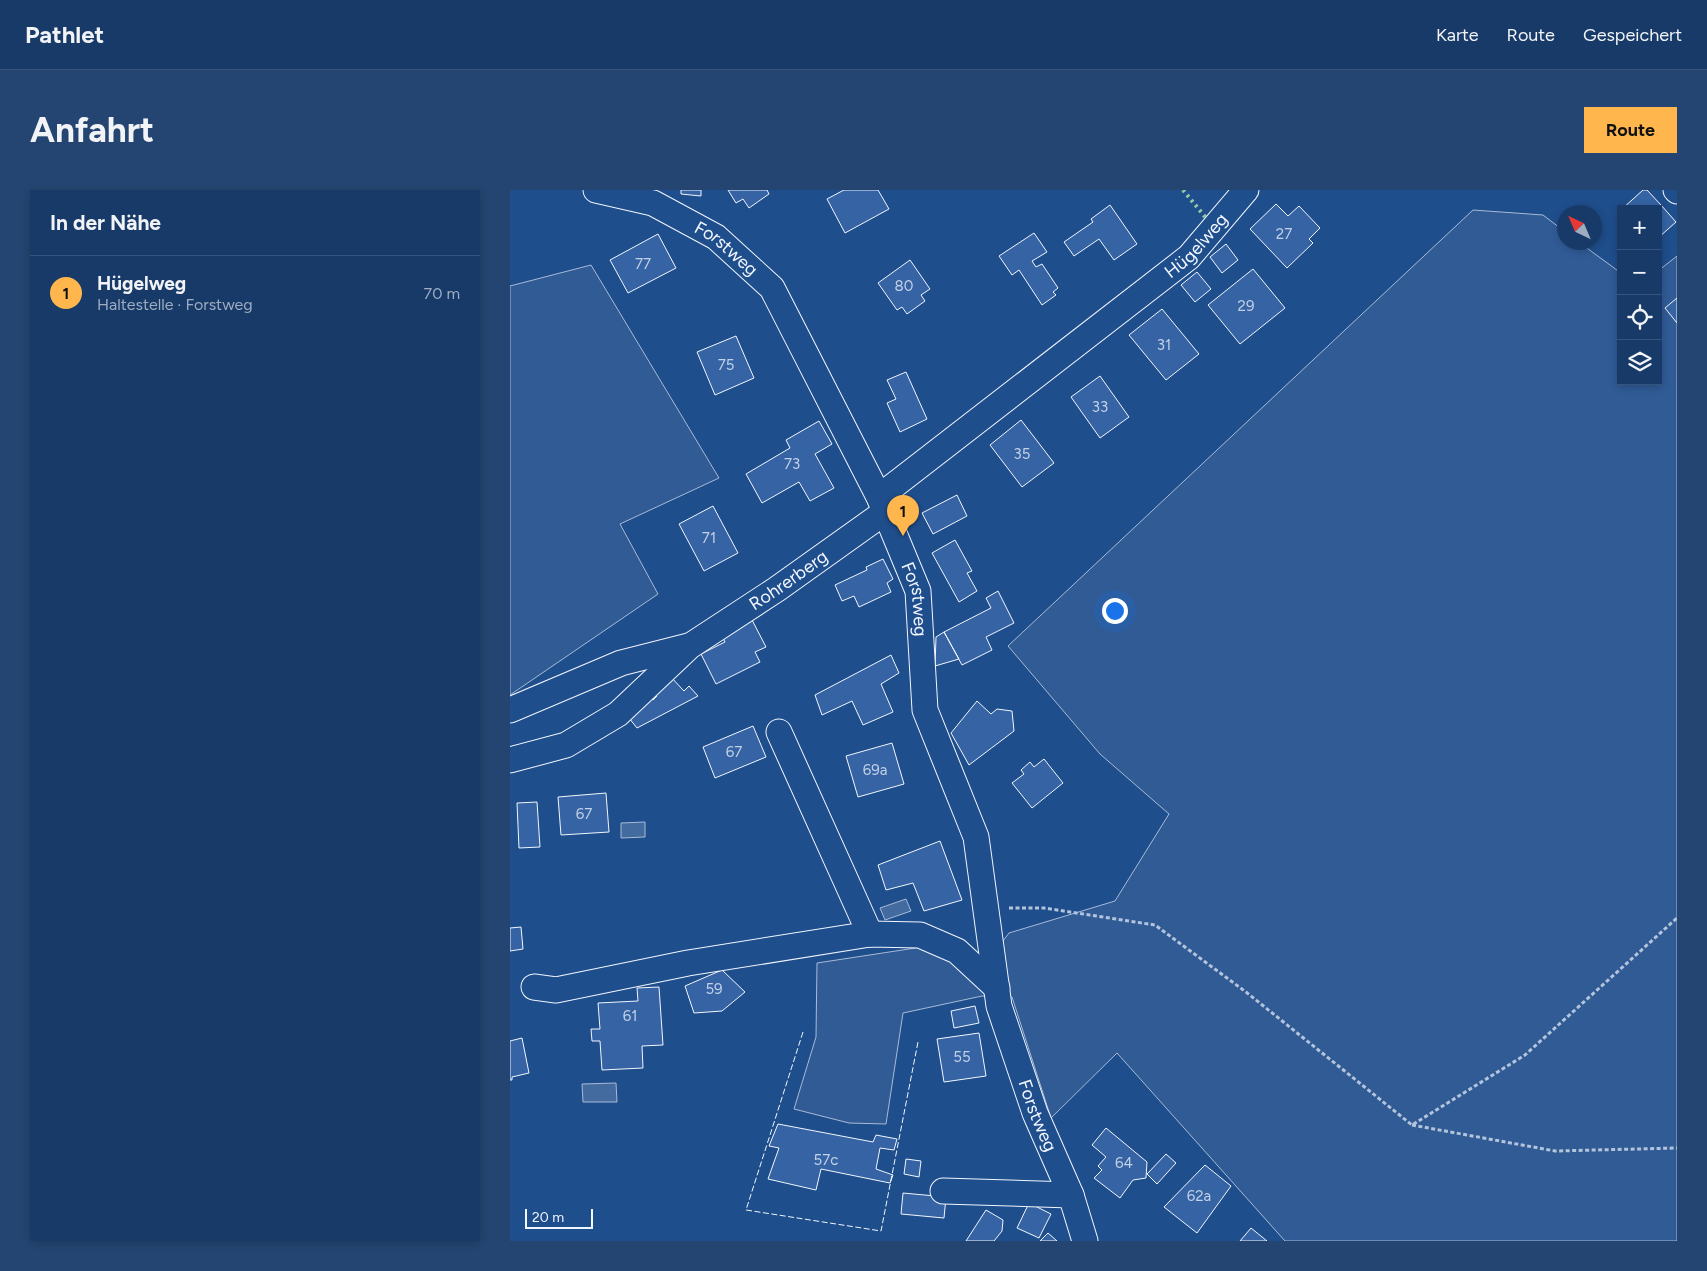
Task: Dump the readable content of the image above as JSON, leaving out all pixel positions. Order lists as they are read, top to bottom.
{
  "streets": {
    "street": ["Hügelweg", "Forstweg", "Rohrerberg"]
  },
  "crossings": [
    ["Hügelweg", "Forstweg"],
    ["Hügelweg", "Rohrerberg"],
    ["Forstweg", "Rohrerberg"]
  ],
  "house_numbers": [
    "27",
    "77",
    "80",
    "29",
    "31",
    "75",
    "33",
    "35",
    "73",
    "71",
    "67",
    "69a",
    "67",
    "59",
    "61",
    "55",
    "57c",
    "64",
    "62a"
  ],
  "scale_bar": "20 m",
  "north": "top left",
  "page": {
    "header": "Pathlet",
    "nav": ["Karte", "Route", "Gespeichert"],
    "buttons": "Route",
    "title": "Anfahrt",
    "heading": "In der Nähe",
    "map_buttons": ["+", "−"],
    "list": [
      {
        "mark": "1",
        "name": "Hügelweg",
        "note": "Haltestelle · Forstweg",
        "value": "70 m"
      }
    ],
    "pins": "1",
    "scale": "20 m"
  }
}
